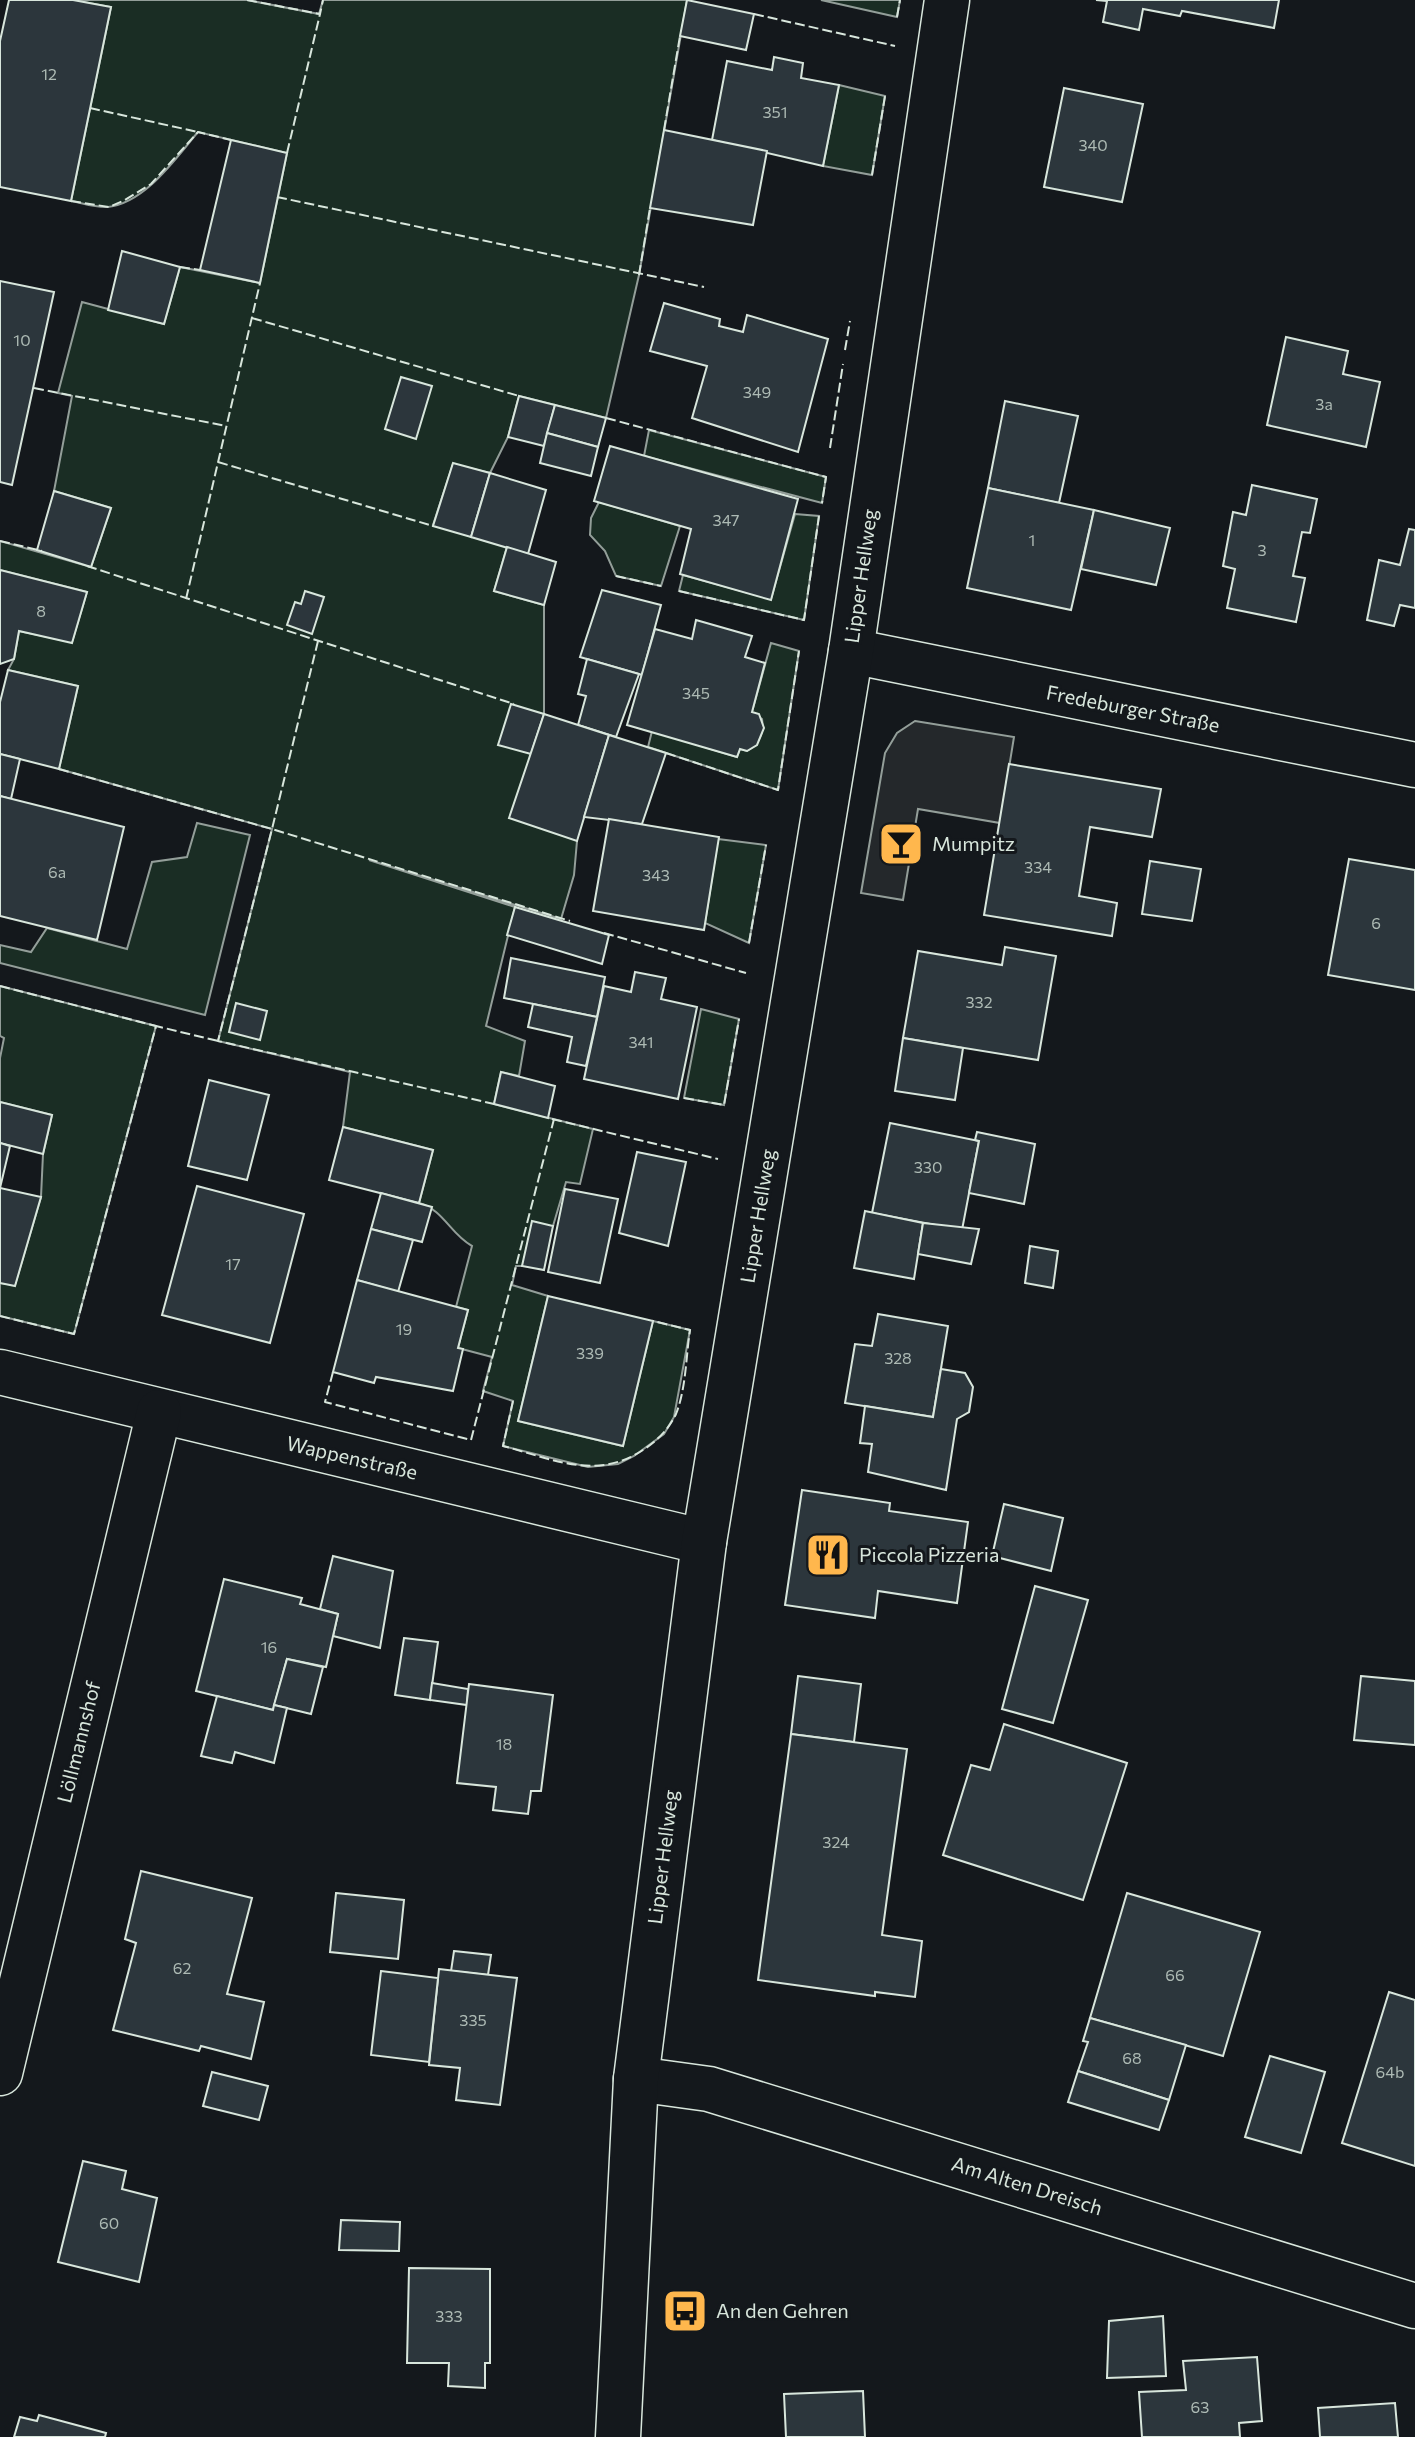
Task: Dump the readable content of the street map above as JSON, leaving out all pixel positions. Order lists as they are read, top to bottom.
{
  "streets": {
    "street": [
      "Lipper Hellweg",
      "Fredeburger Straße",
      "Wappenstraße",
      "Löllmannshof",
      "Am Alten Dreisch"
    ]
  },
  "crossings": [
    ["Lipper Hellweg", "Fredeburger Straße"],
    ["Lipper Hellweg", "Wappenstraße"],
    ["Lipper Hellweg", "Am Alten Dreisch"],
    ["Wappenstraße", "Löllmannshof"]
  ],
  "places": {
    "bar": ["Mumpitz"],
    "restaurant": ["Piccola Pizzeria"],
    "bus stop": ["An den Gehren"]
  },
  "house_numbers": [
    "12",
    "351",
    "340",
    "10",
    "349",
    "3a",
    "347",
    "1",
    "3",
    "8",
    "345",
    "334",
    "6a",
    "343",
    "6",
    "332",
    "341",
    "330",
    "17",
    "19",
    "339",
    "328",
    "16",
    "18",
    "324",
    "62",
    "66",
    "335",
    "68",
    "64b",
    "60",
    "333",
    "63"
  ]
}
